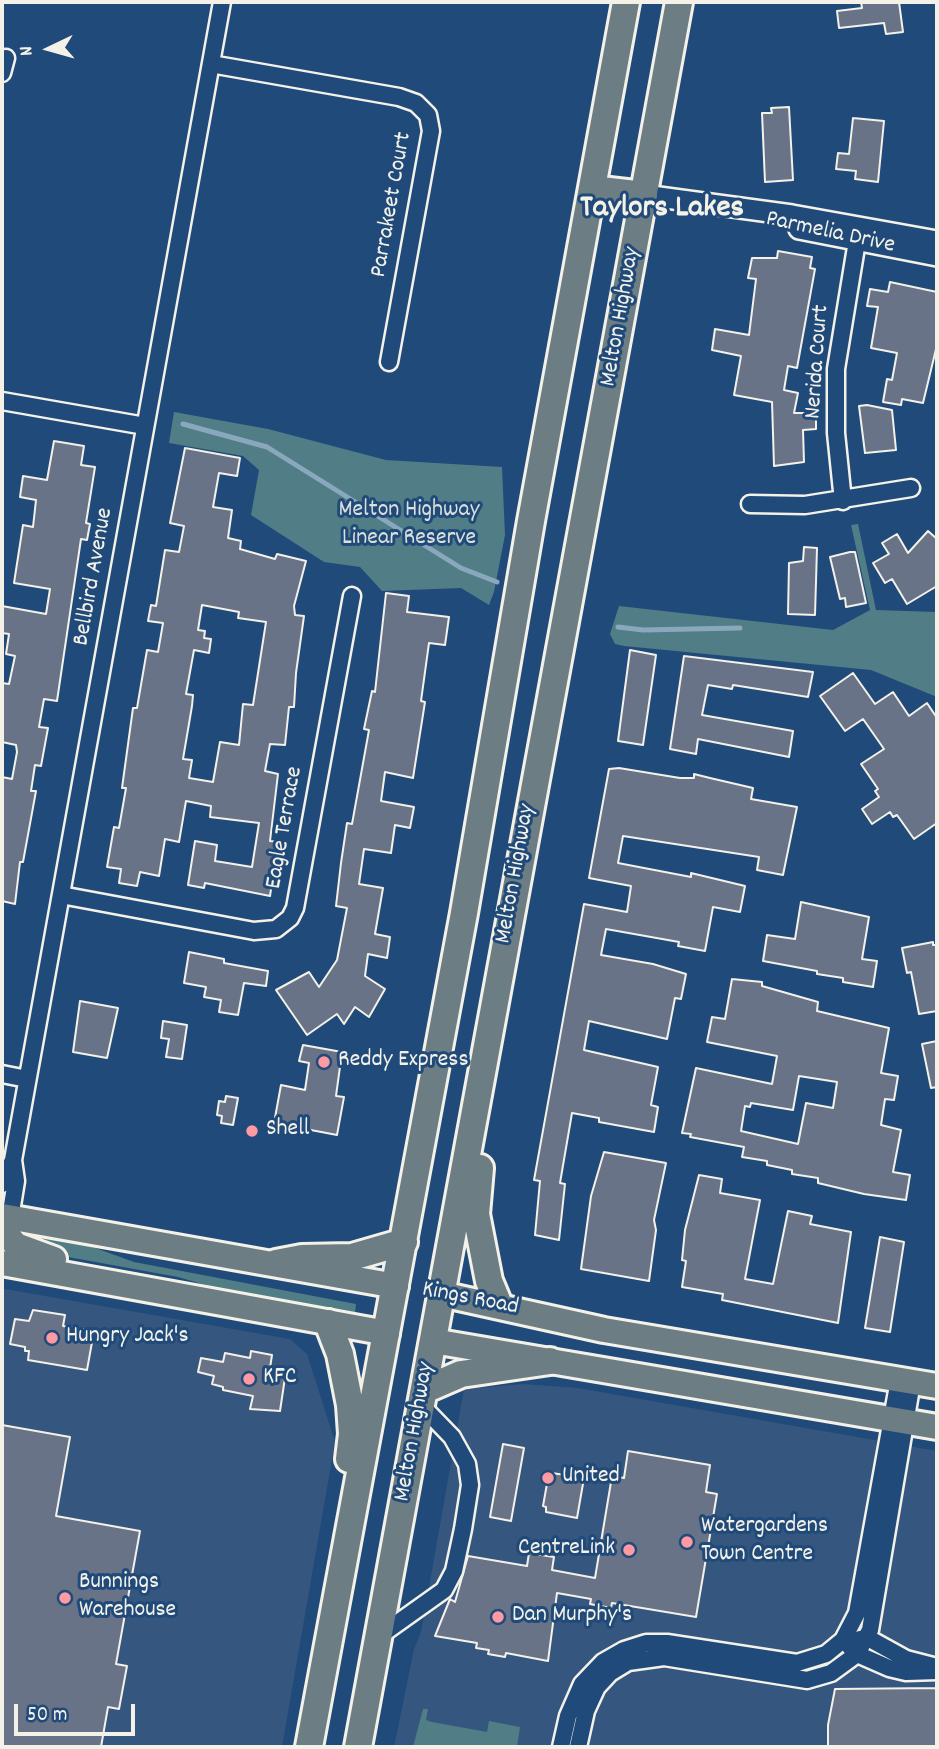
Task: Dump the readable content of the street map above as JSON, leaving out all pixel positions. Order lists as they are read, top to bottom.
{
  "streets": {
    "highway": ["Parmelia Drive", "Melton Highway", "Kings Road"],
    "street": [
      "Parrakeet Court",
      "Nerida Court",
      "Bellbird Avenue",
      "Eagle Terrace"
    ]
  },
  "crossings": [
    ["Parrakeet Court", "Bellbird Avenue"],
    ["Parmelia Drive", "Melton Highway"],
    ["Parmelia Drive", "Nerida Court"],
    ["Melton Highway", "Kings Road"],
    ["Bellbird Avenue", "Eagle Terrace"],
    ["Bellbird Avenue", "Kings Road"]
  ],
  "districts": ["Taylors Lakes"],
  "parks": ["Melton Highway Linear Reserve"],
  "places": [
    "Reddy Express",
    "Shell",
    "Hungry Jack's",
    "KFC",
    "United",
    "Watergardens Town Centre",
    "CentreLink",
    "Bunnings Warehouse",
    "Dan Murphy's"
  ],
  "scale_bar": "50 m",
  "north": "left"
}
